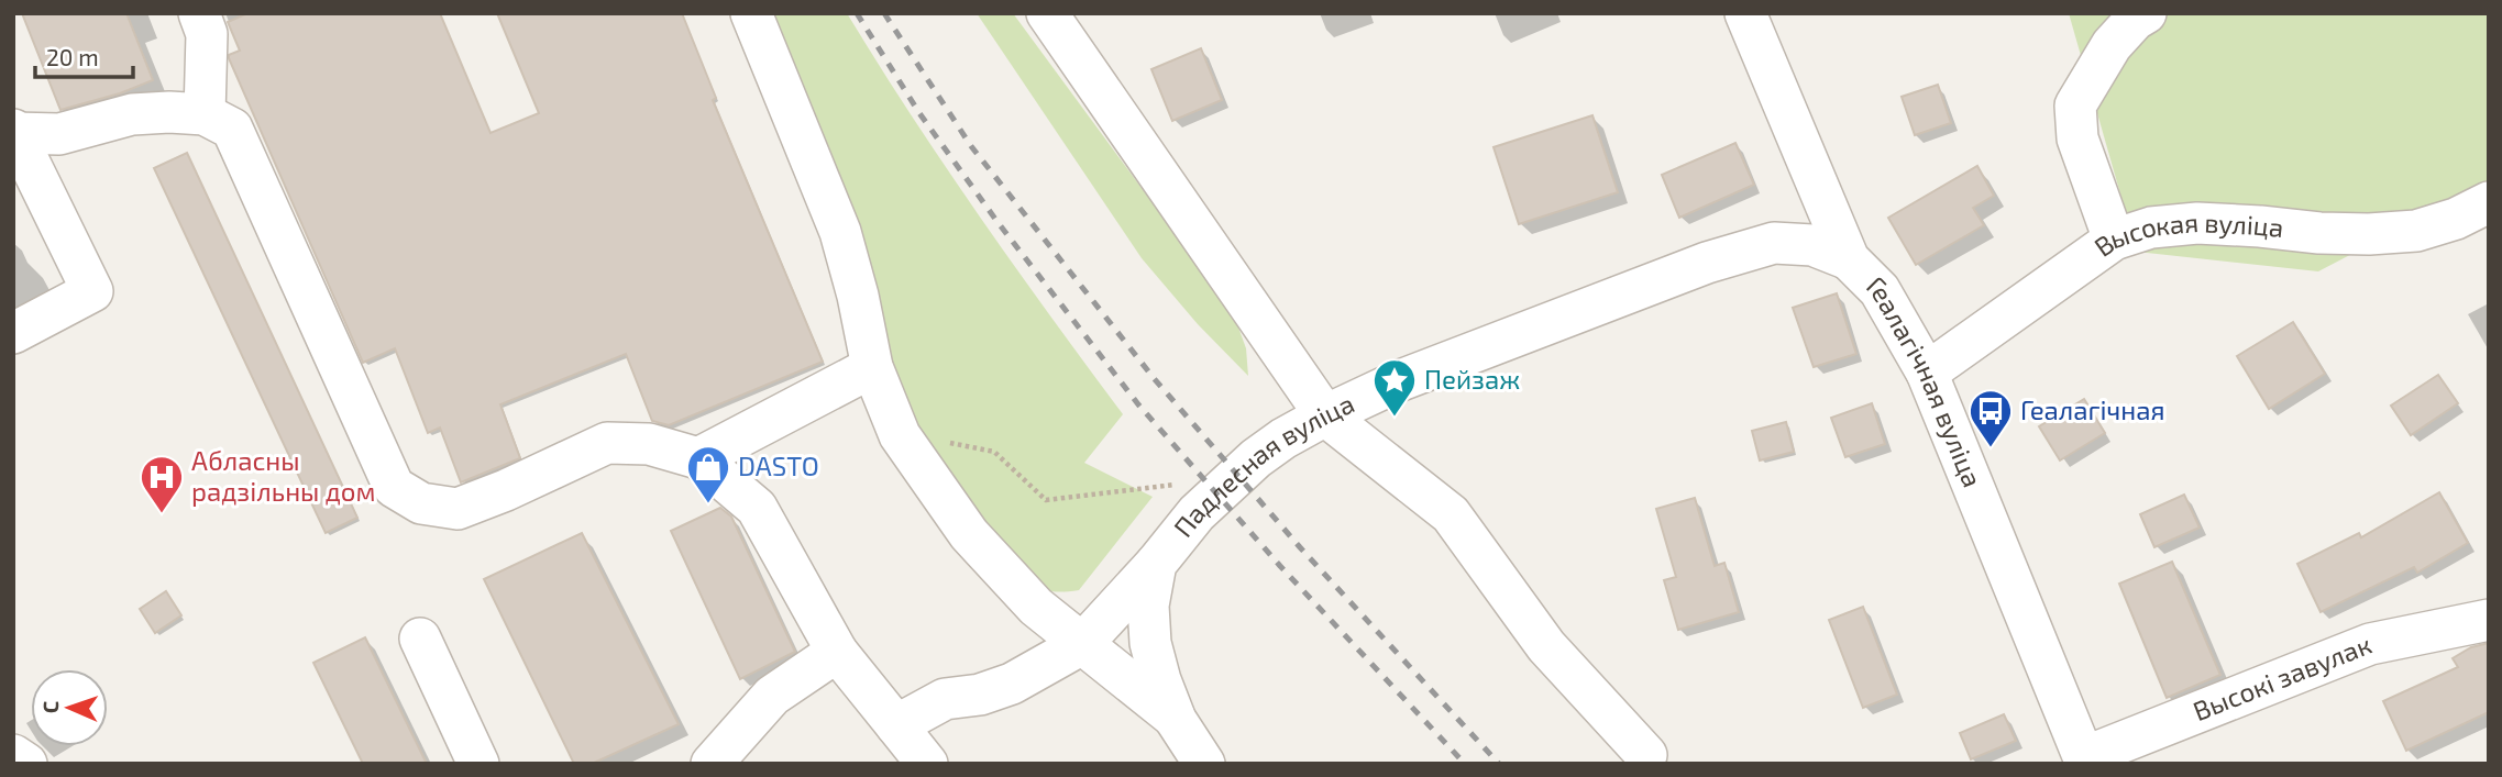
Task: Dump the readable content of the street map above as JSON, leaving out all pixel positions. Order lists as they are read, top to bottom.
{
  "streets": {
    "street": [
      "Высокая вуліца",
      "Геалагічная вуліца",
      "Падлесная вуліца",
      "Высокі завулак"
    ]
  },
  "crossings": [
    ["Высокая вуліца", "Геалагічная вуліца"],
    ["Геалагічная вуліца", "Падлесная вуліца"],
    ["Геалагічная вуліца", "Высокі завулак"]
  ],
  "places": {
    "place": ["Пейзаж"],
    "bus stop": ["Геалагічная"],
    "shop": ["DASTO"],
    "hospital": ["Абласны радзільны дом"]
  },
  "scale_bar": "20 m",
  "north": "left"
}
